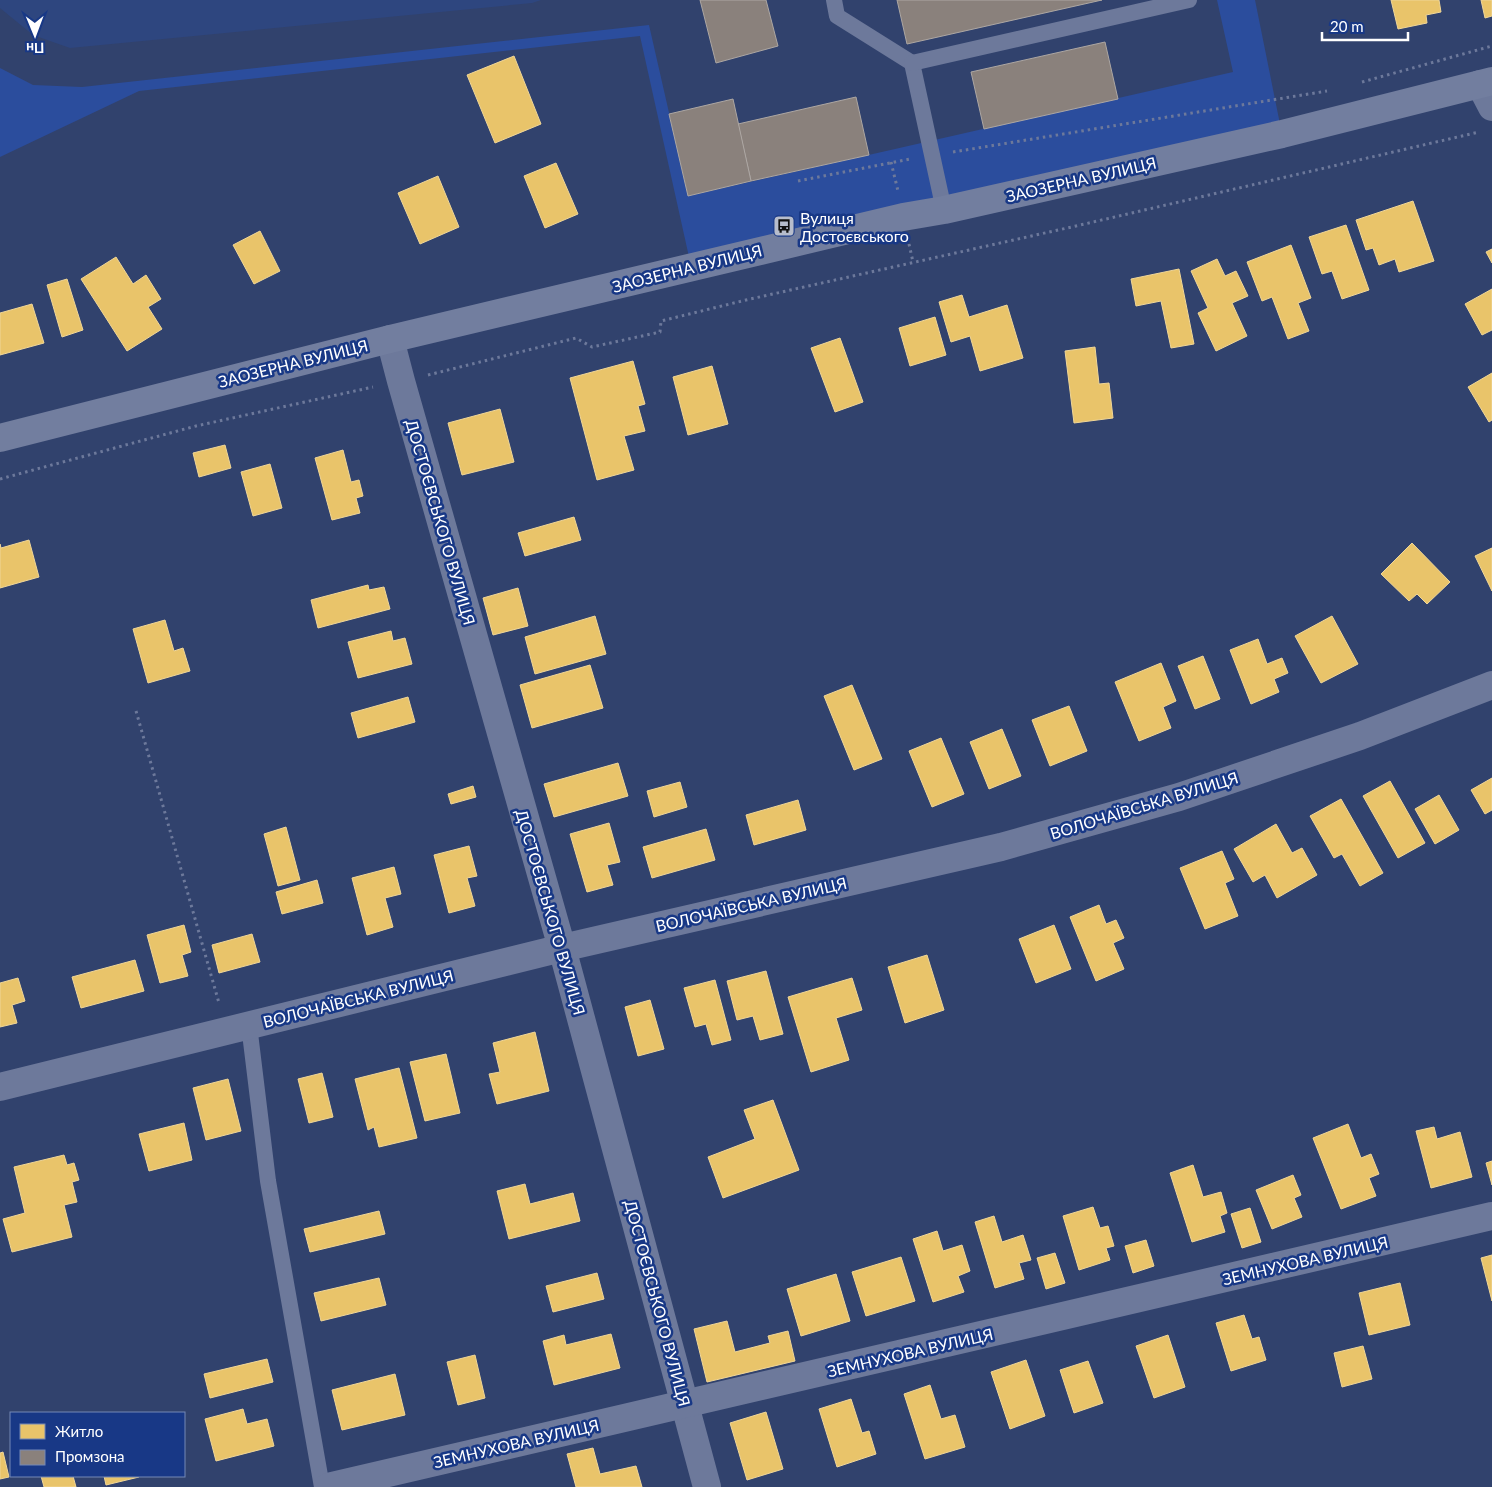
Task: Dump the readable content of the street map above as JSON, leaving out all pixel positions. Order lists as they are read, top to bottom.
{
  "streets": {
    "street": [
      "ЗАОЗЕРНА ВУЛИЦЯ",
      "ДОСТОЄВСЬКОГО ВУЛИЦЯ",
      "ВОЛОЧАЇВСЬКА ВУЛИЦЯ",
      "ЗЕМНУХОВА ВУЛИЦЯ"
    ]
  },
  "crossings": [
    ["ЗАОЗЕРНА ВУЛИЦЯ", "ДОСТОЄВСЬКОГО ВУЛИЦЯ"],
    ["ДОСТОЄВСЬКОГО ВУЛИЦЯ", "ВОЛОЧАЇВСЬКА ВУЛИЦЯ"],
    ["ДОСТОЄВСЬКОГО ВУЛИЦЯ", "ЗЕМНУХОВА ВУЛИЦЯ"]
  ],
  "places": {
    "bus stop": ["Вулиця Достоєвського"]
  },
  "legend": ["Житло", "Промзона"],
  "scale_bar": "20 m",
  "north": "bottom"
}
